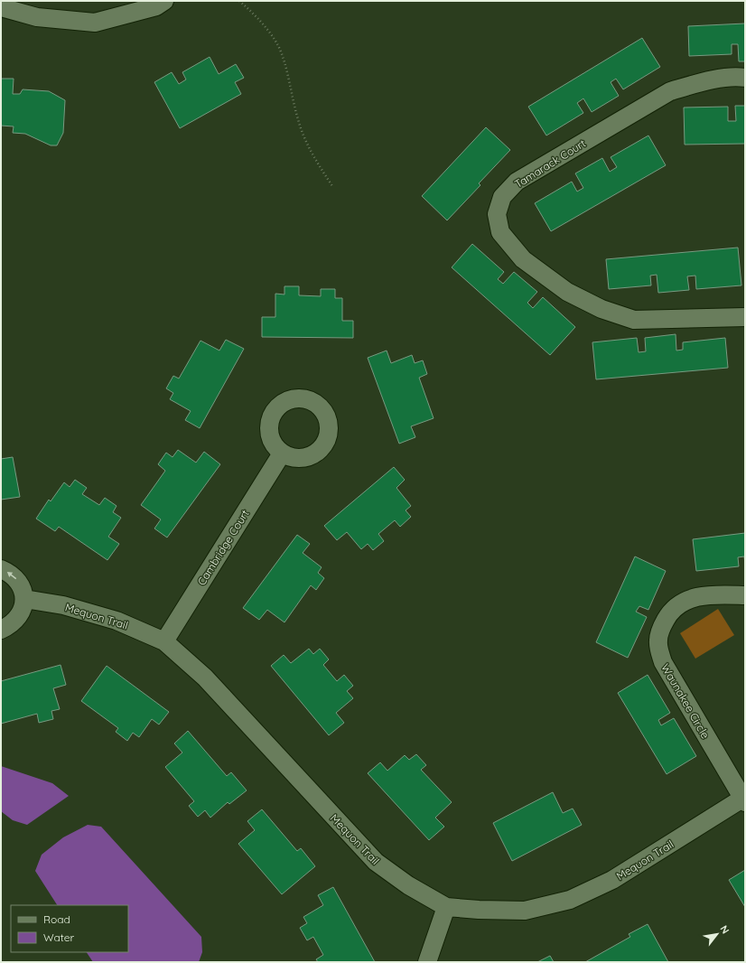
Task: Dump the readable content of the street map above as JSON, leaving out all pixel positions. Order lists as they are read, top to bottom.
{
  "streets": {
    "street": [
      "Tamarack Court",
      "Cambridge Court",
      "Mequon Trail",
      "Waunakee Circle"
    ]
  },
  "crossings": [
    ["Cambridge Court", "Mequon Trail"],
    ["Mequon Trail", "Waunakee Circle"]
  ],
  "legend": ["Road", "Water"],
  "north": "top right"
}
